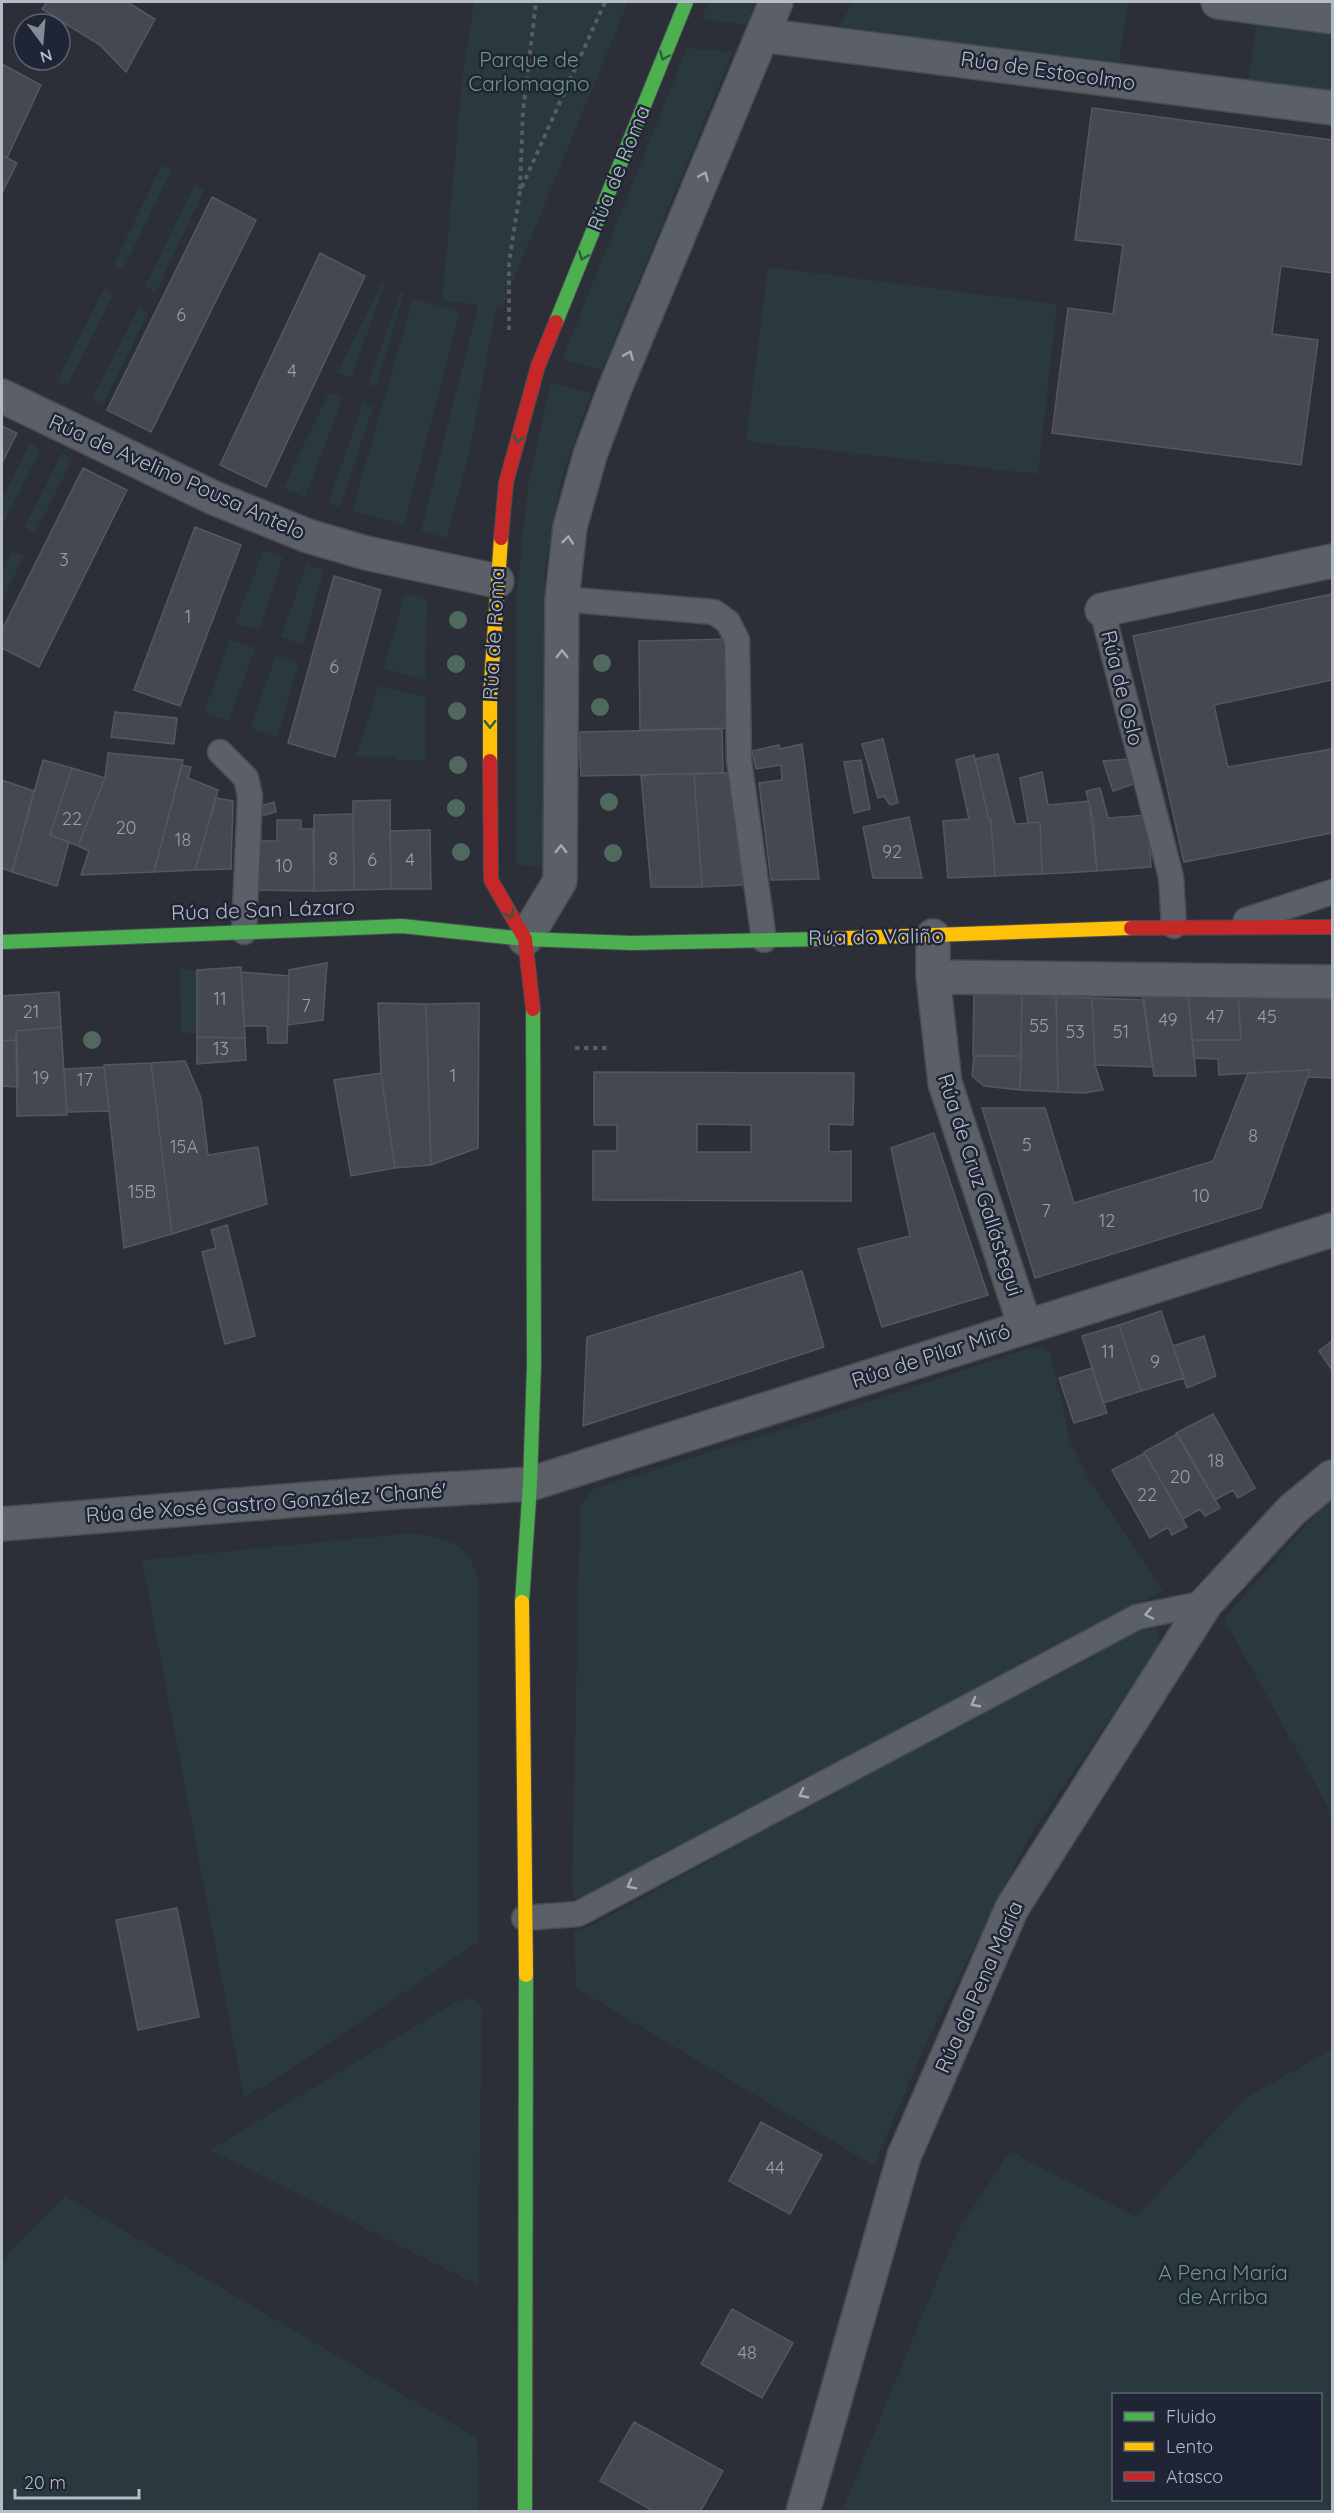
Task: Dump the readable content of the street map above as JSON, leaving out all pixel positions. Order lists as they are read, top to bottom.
{
  "streets": {
    "street": [
      "Rúa de Estocolmo",
      "Rúa de Roma",
      "Rúa de Avelino Pousa Antelo",
      "Rúa de Oslo",
      "Rúa de San Lázaro",
      "Rúa do Valiño",
      "Rúa de Cruz Gallástegui",
      "Rúa de Pilar Miró",
      "Rúa de Xosé Castro González 'Chané'",
      "Rúa da Pena María"
    ]
  },
  "crossings": [
    ["Rúa de Roma", "Rúa de Avelino Pousa Antelo"],
    ["Rúa de Roma", "Rúa de San Lázaro"],
    ["Rúa de Roma", "Rúa do Valiño"],
    ["Rúa de Oslo", "Rúa do Valiño"],
    ["Rúa de San Lázaro", "Rúa do Valiño"],
    ["Rúa do Valiño", "Rúa de Cruz Gallástegui"],
    ["Rúa de Cruz Gallástegui", "Rúa de Pilar Miró"],
    ["Rúa de Pilar Miró", "Rúa de Xosé Castro González 'Chané'"]
  ],
  "parks": ["Parque de Carlomagno", "A Pena María de Arriba"],
  "house_numbers": [
    "6",
    "4",
    "3",
    "1",
    "6",
    "22",
    "20",
    "18",
    "92",
    "8",
    "6",
    "4",
    "10",
    "11",
    "7",
    "21",
    "47",
    "45",
    "49",
    "55",
    "53",
    "51",
    "13",
    "1",
    "19",
    "17",
    "8",
    "5",
    "15A",
    "15B",
    "10",
    "7",
    "12",
    "11",
    "9",
    "18",
    "20",
    "22",
    "44",
    "48"
  ],
  "legend": ["Fluido", "Lento", "Atasco"],
  "scale_bar": "20 m",
  "north": "bottom"
}
